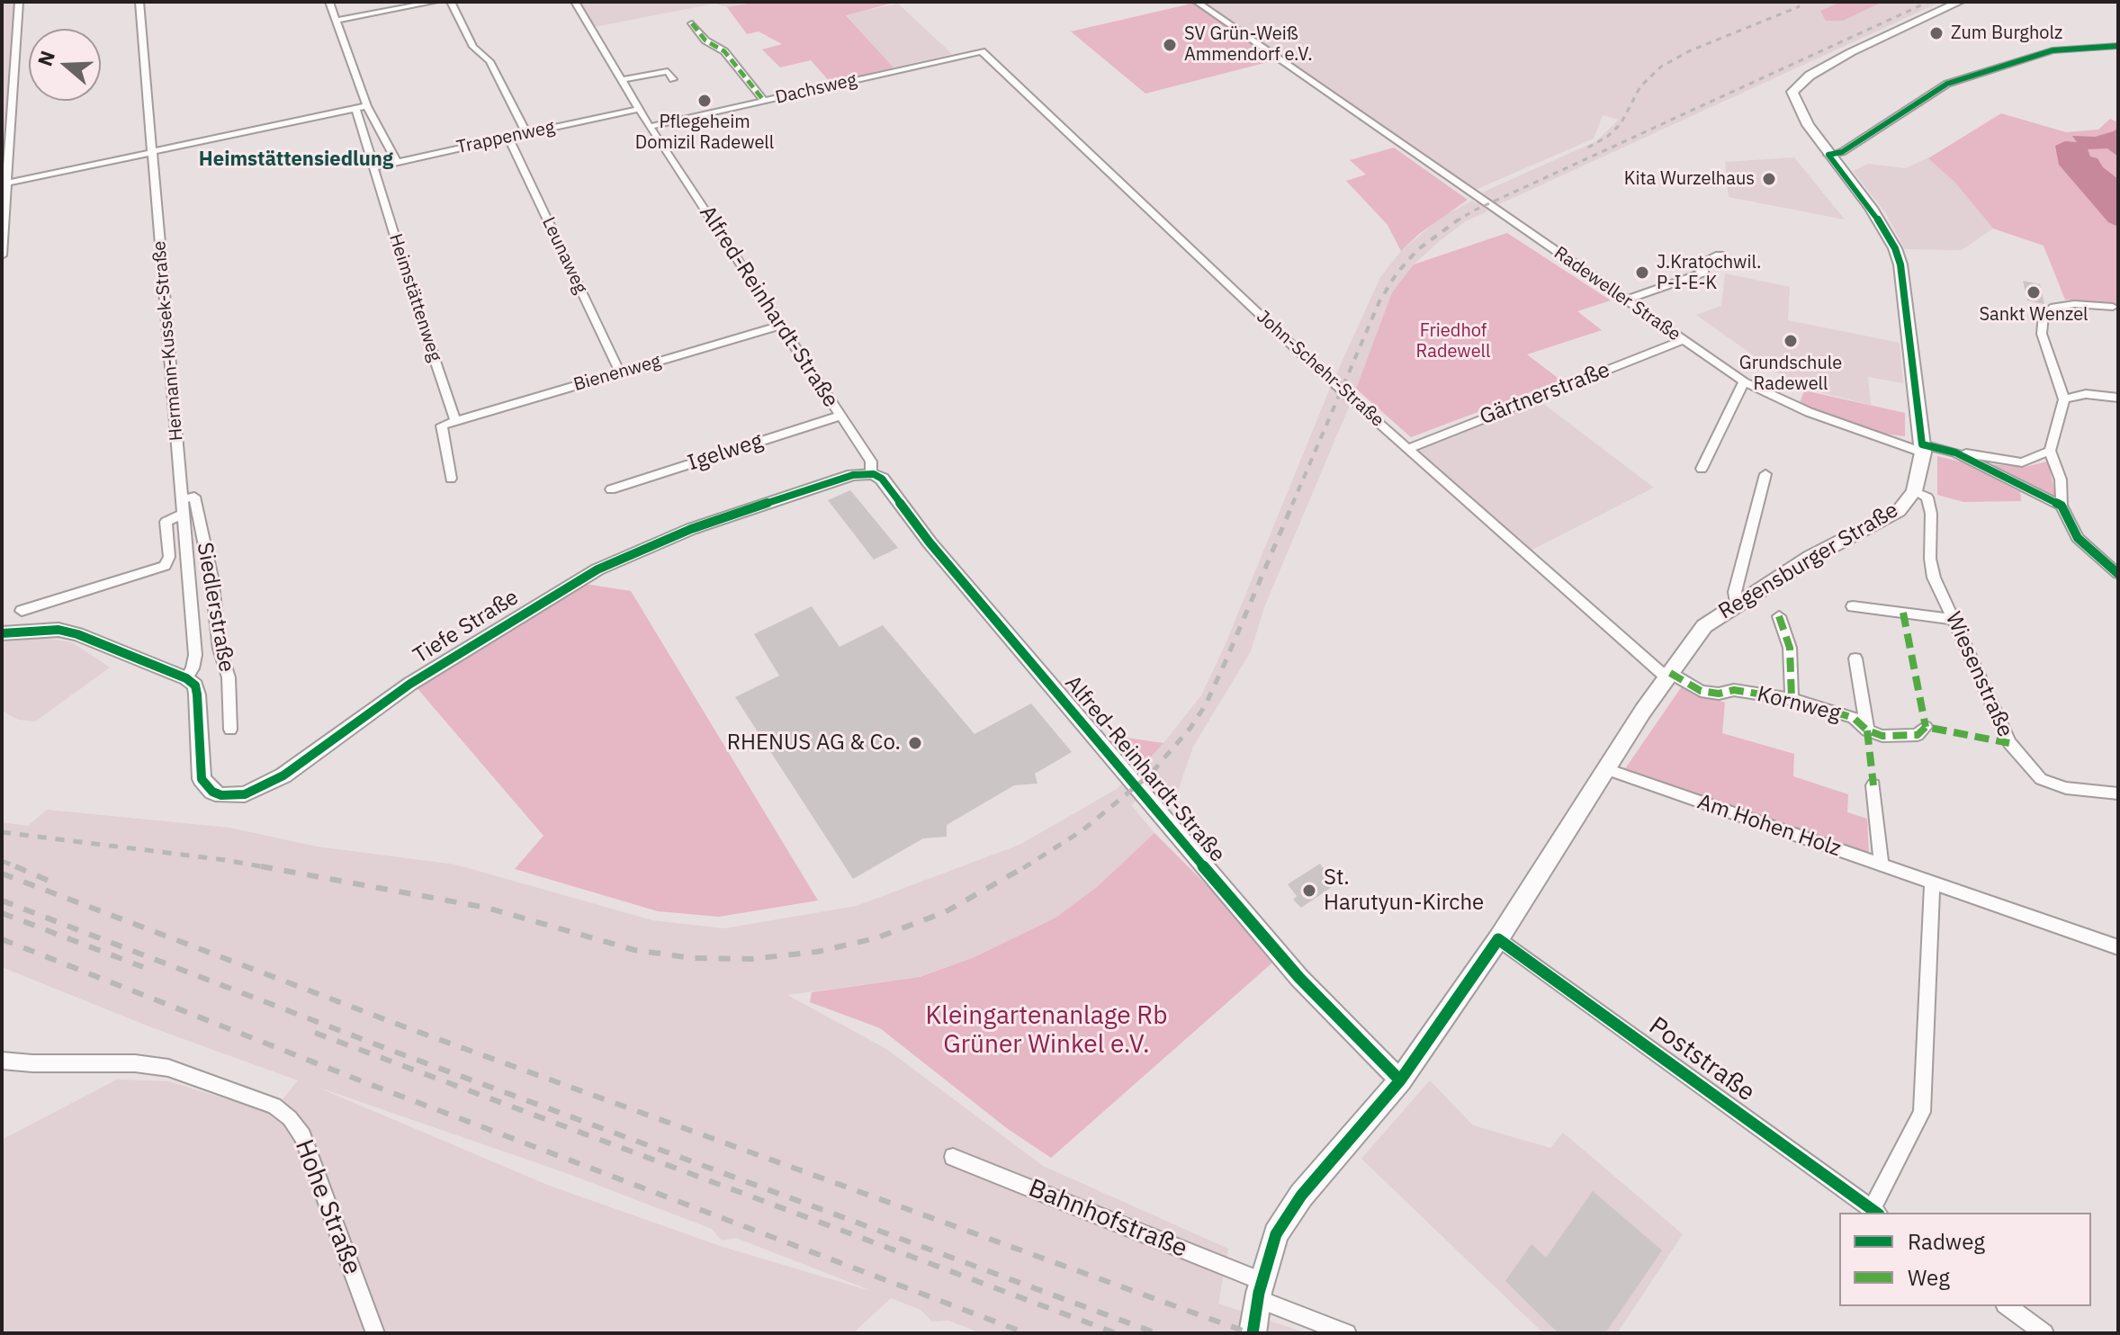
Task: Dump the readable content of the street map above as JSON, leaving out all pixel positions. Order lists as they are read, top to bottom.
{
  "streets": {
    "main road": ["Regensburger Straße"],
    "street": [
      "Dachsweg",
      "Trappenweg",
      "Leunaweg",
      "Radeweller Straße",
      "Heimstättenweg",
      "Alfred-Reinhardt-Straße",
      "Hermann-Kussek-Straße",
      "John-Schehr-Straße",
      "Bienenweg",
      "Gärtnerstraße",
      "Igelweg",
      "Siedlerstraße",
      "Tiefe Straße",
      "Wiesenstraße",
      "Kornweg",
      "Am Hohen Holz",
      "Poststraße",
      "Hohe Straße",
      "Bahnhofstraße"
    ]
  },
  "crossings": [
    ["Dachsweg", "Alfred-Reinhardt-Straße"],
    ["Dachsweg", "John-Schehr-Straße"],
    ["Trappenweg", "Leunaweg"],
    ["Trappenweg", "Heimstättenweg"],
    ["Trappenweg", "Alfred-Reinhardt-Straße"],
    ["Leunaweg", "Bienenweg"],
    ["Radeweller Straße", "Gärtnerstraße"],
    ["Radeweller Straße", "Regensburger Straße"],
    ["Heimstättenweg", "Bienenweg"],
    ["Alfred-Reinhardt-Straße", "Bienenweg"],
    ["Alfred-Reinhardt-Straße", "Igelweg"],
    ["Alfred-Reinhardt-Straße", "Regensburger Straße"],
    ["Alfred-Reinhardt-Straße", "Tiefe Straße"],
    ["Hermann-Kussek-Straße", "Siedlerstraße"],
    ["Hermann-Kussek-Straße", "Tiefe Straße"],
    ["John-Schehr-Straße", "Gärtnerstraße"],
    ["John-Schehr-Straße", "Regensburger Straße"],
    ["John-Schehr-Straße", "Kornweg"],
    ["Regensburger Straße", "Wiesenstraße"],
    ["Regensburger Straße", "Kornweg"],
    ["Regensburger Straße", "Am Hohen Holz"],
    ["Regensburger Straße", "Poststraße"],
    ["Regensburger Straße", "Bahnhofstraße"]
  ],
  "districts": ["Heimstättensiedlung"],
  "parks": ["Friedhof Radewell", "Kleingartenanlage Rb Grüner Winkel e.V."],
  "places": [
    "Zum Burgholz",
    "SV Grün-Weiß Ammendorf e.V.",
    "Pflegeheim Domizil Radewell",
    "Kita Wurzelhaus",
    "J.Kratochwil. P-I-E-K",
    "Sankt Wenzel",
    "Grundschule Radewell",
    "RHENUS AG & Co.",
    "St. Harutyun-Kirche"
  ],
  "legend": ["Radweg", "Weg"],
  "north": "left"
}
